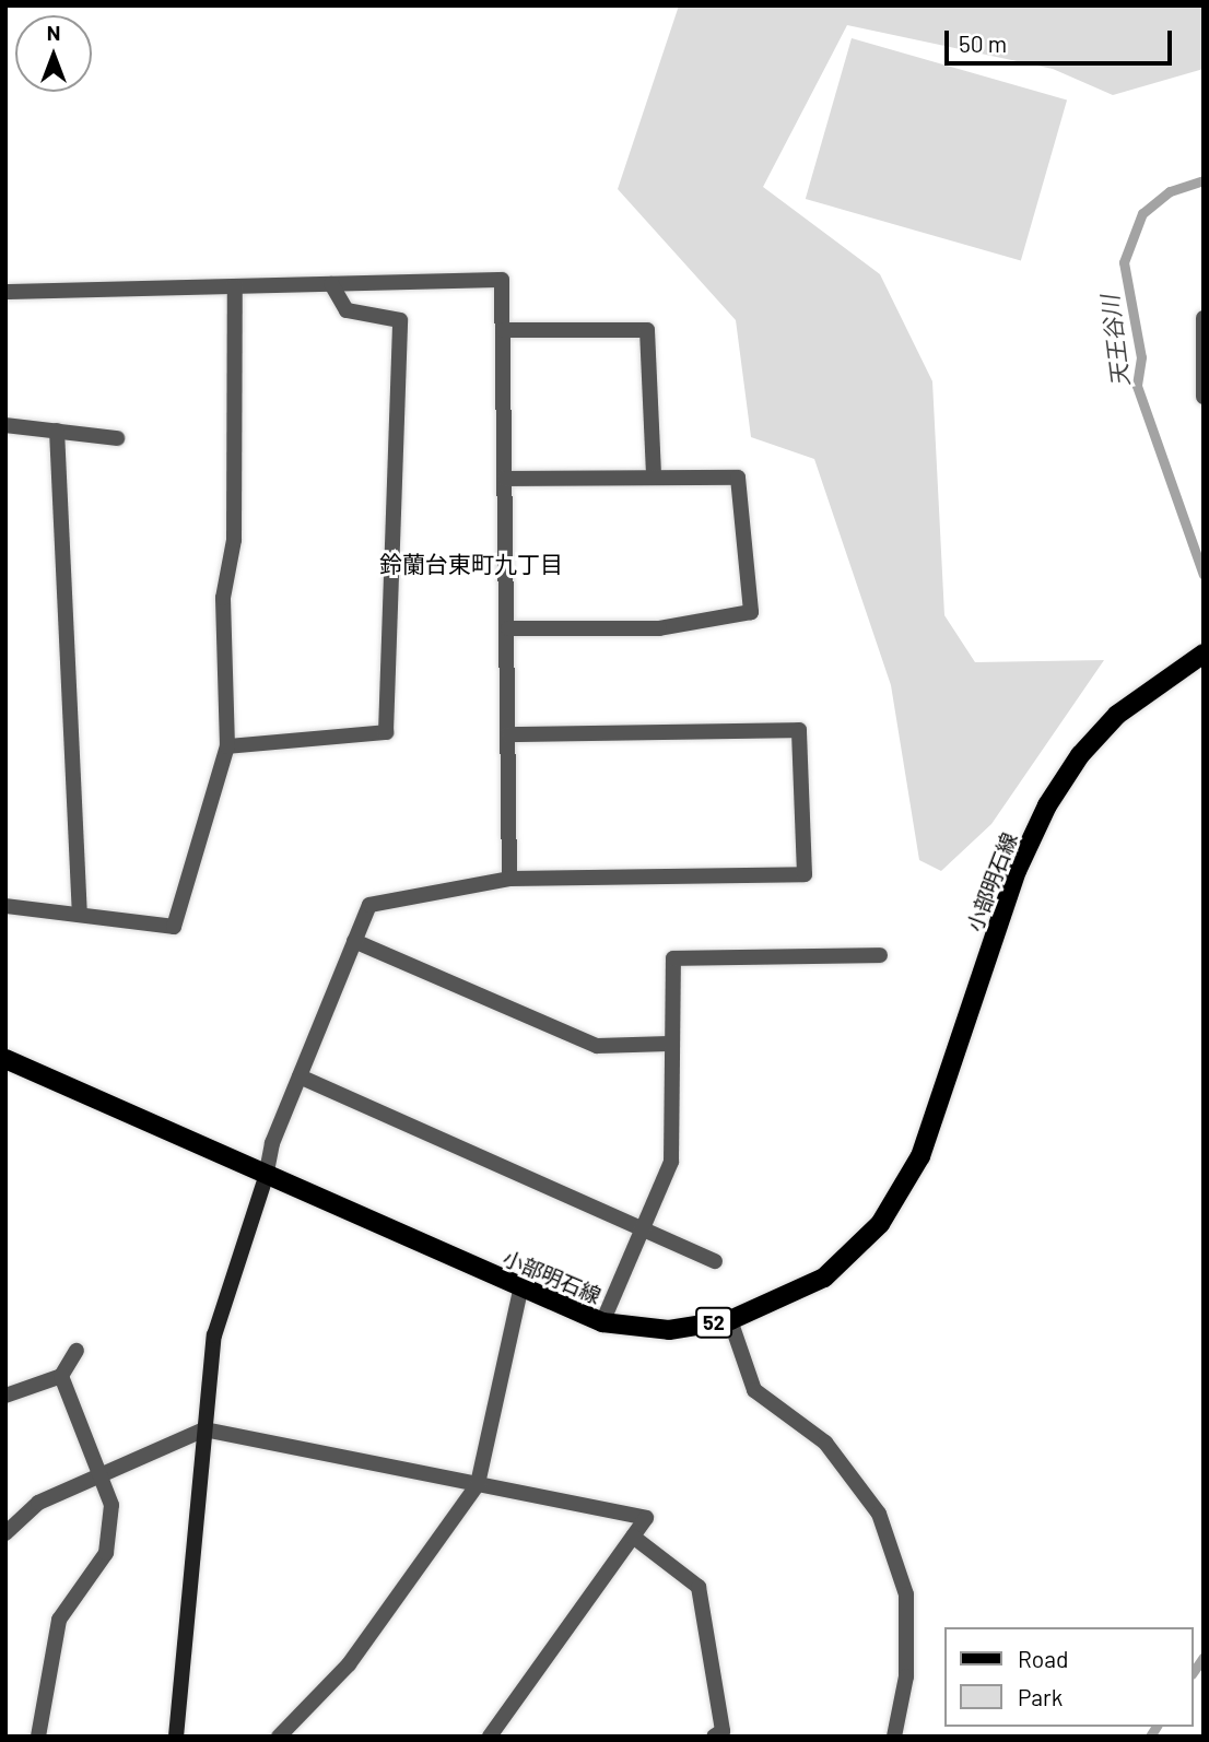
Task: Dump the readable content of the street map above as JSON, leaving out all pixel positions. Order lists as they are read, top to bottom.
{
  "streets": {
    "main road": ["小部明石線", "52"]
  },
  "districts": ["鈴蘭台東町九丁目"],
  "water": ["天王谷川"],
  "legend": ["Road", "Park"],
  "scale_bar": "50 m",
  "north": "top"
}
